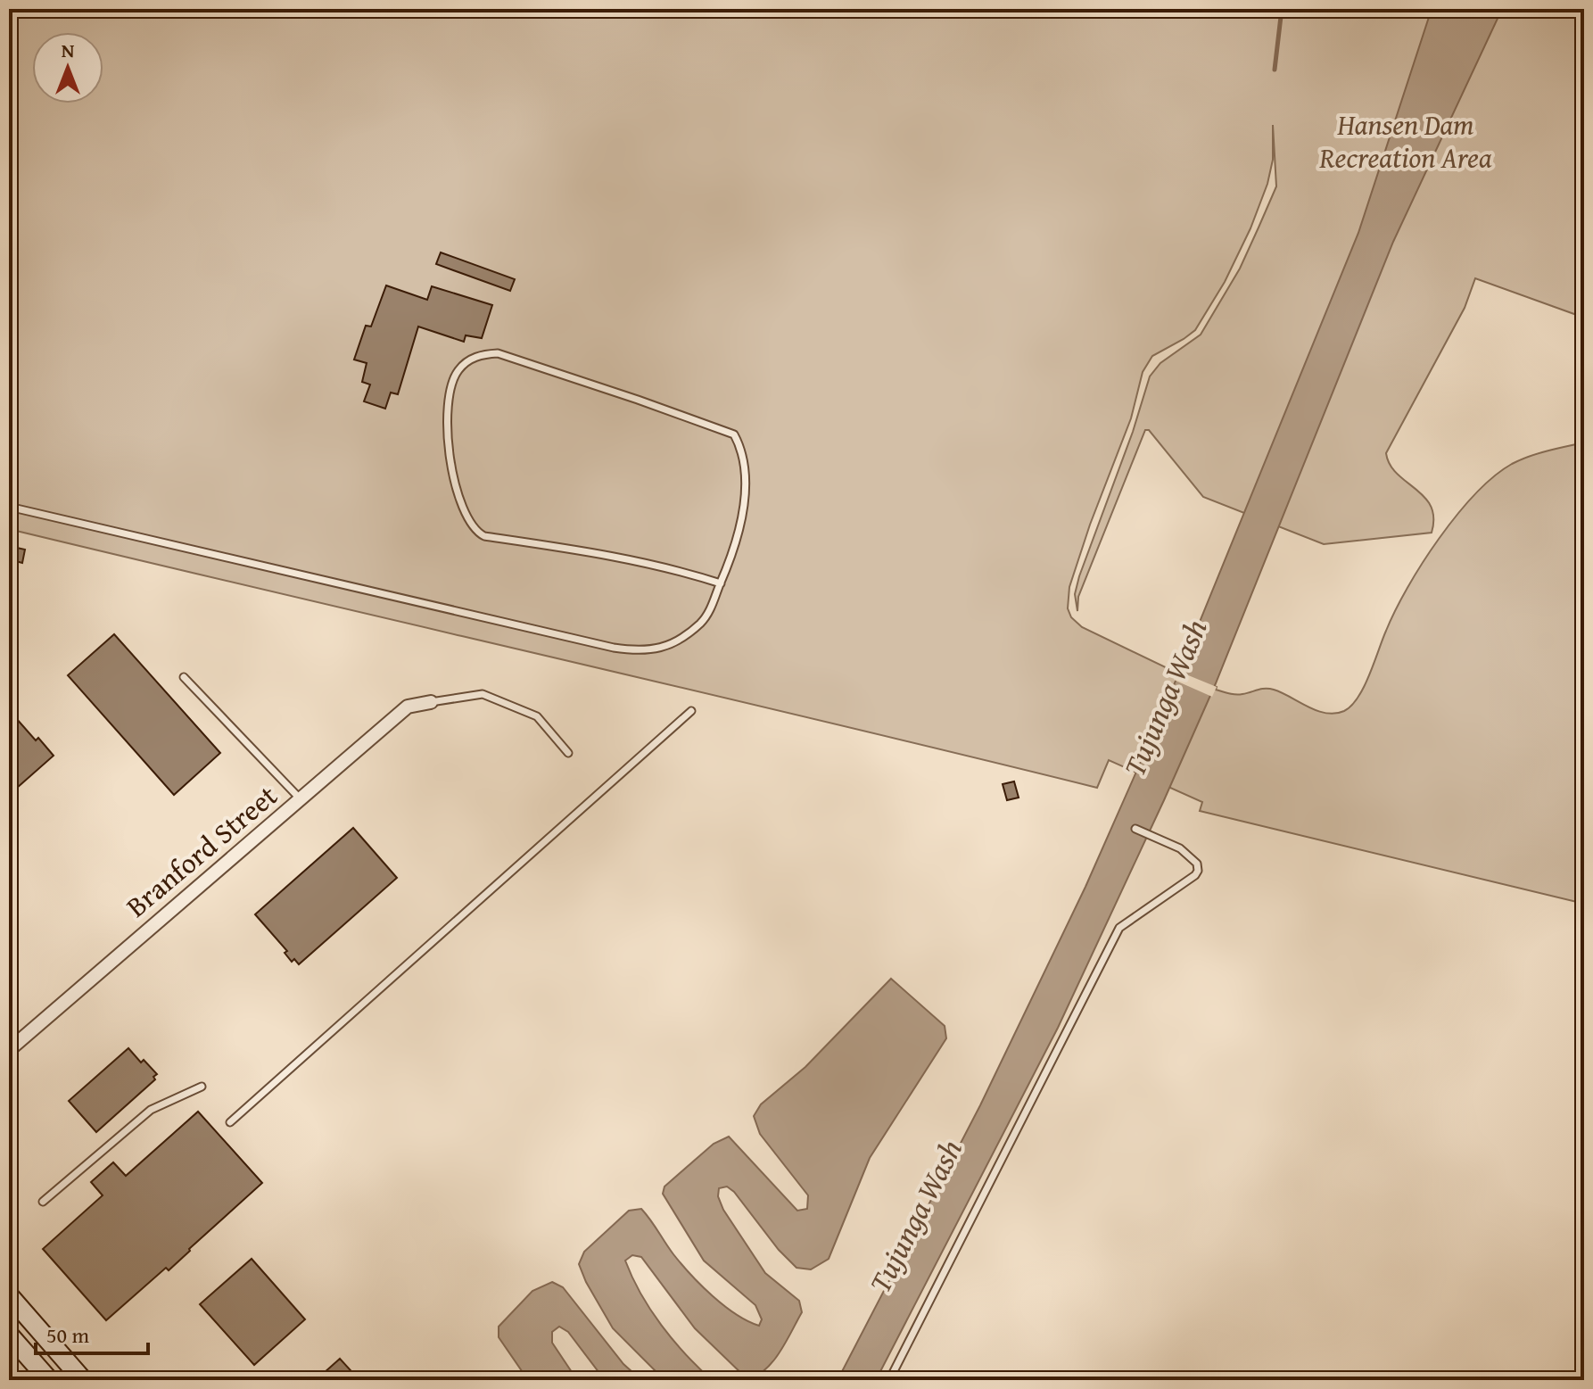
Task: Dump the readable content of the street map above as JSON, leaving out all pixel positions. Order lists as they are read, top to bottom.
{
  "streets": {
    "street": ["Branford Street"]
  },
  "water": ["Tujunga Wash"],
  "parks": ["Hansen Dam Recreation Area"],
  "scale_bar": "50 m",
  "north": "top"
}
